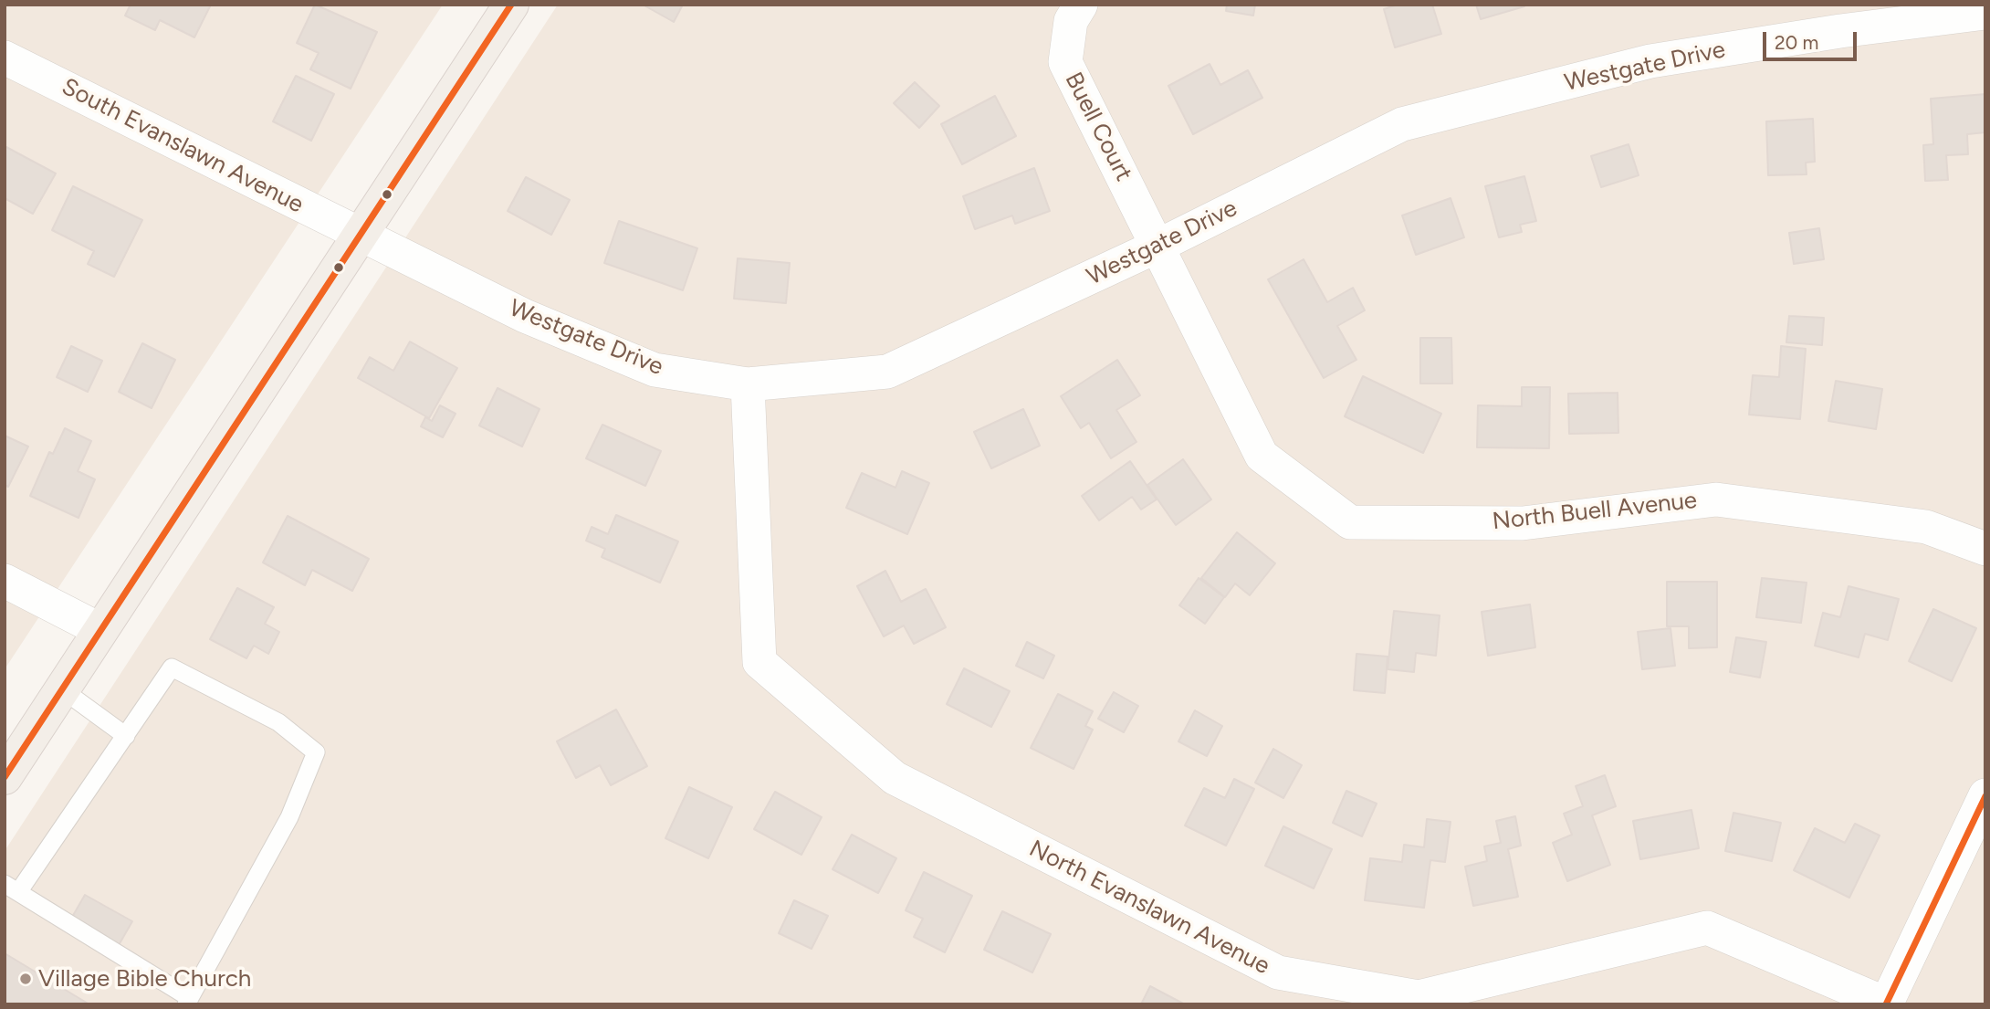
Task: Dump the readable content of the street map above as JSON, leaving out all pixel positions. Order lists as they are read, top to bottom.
{
  "streets": {
    "street": [
      "Westgate Drive",
      "Buell Court",
      "South Evanslawn Avenue",
      "North Buell Avenue",
      "North Evanslawn Avenue"
    ]
  },
  "crossings": [
    ["Westgate Drive", "Buell Court"],
    ["Westgate Drive", "South Evanslawn Avenue"],
    ["Westgate Drive", "North Buell Avenue"],
    ["Westgate Drive", "North Evanslawn Avenue"],
    ["Buell Court", "North Buell Avenue"]
  ],
  "places": ["Village Bible Church"],
  "scale_bar": "20 m"
}
